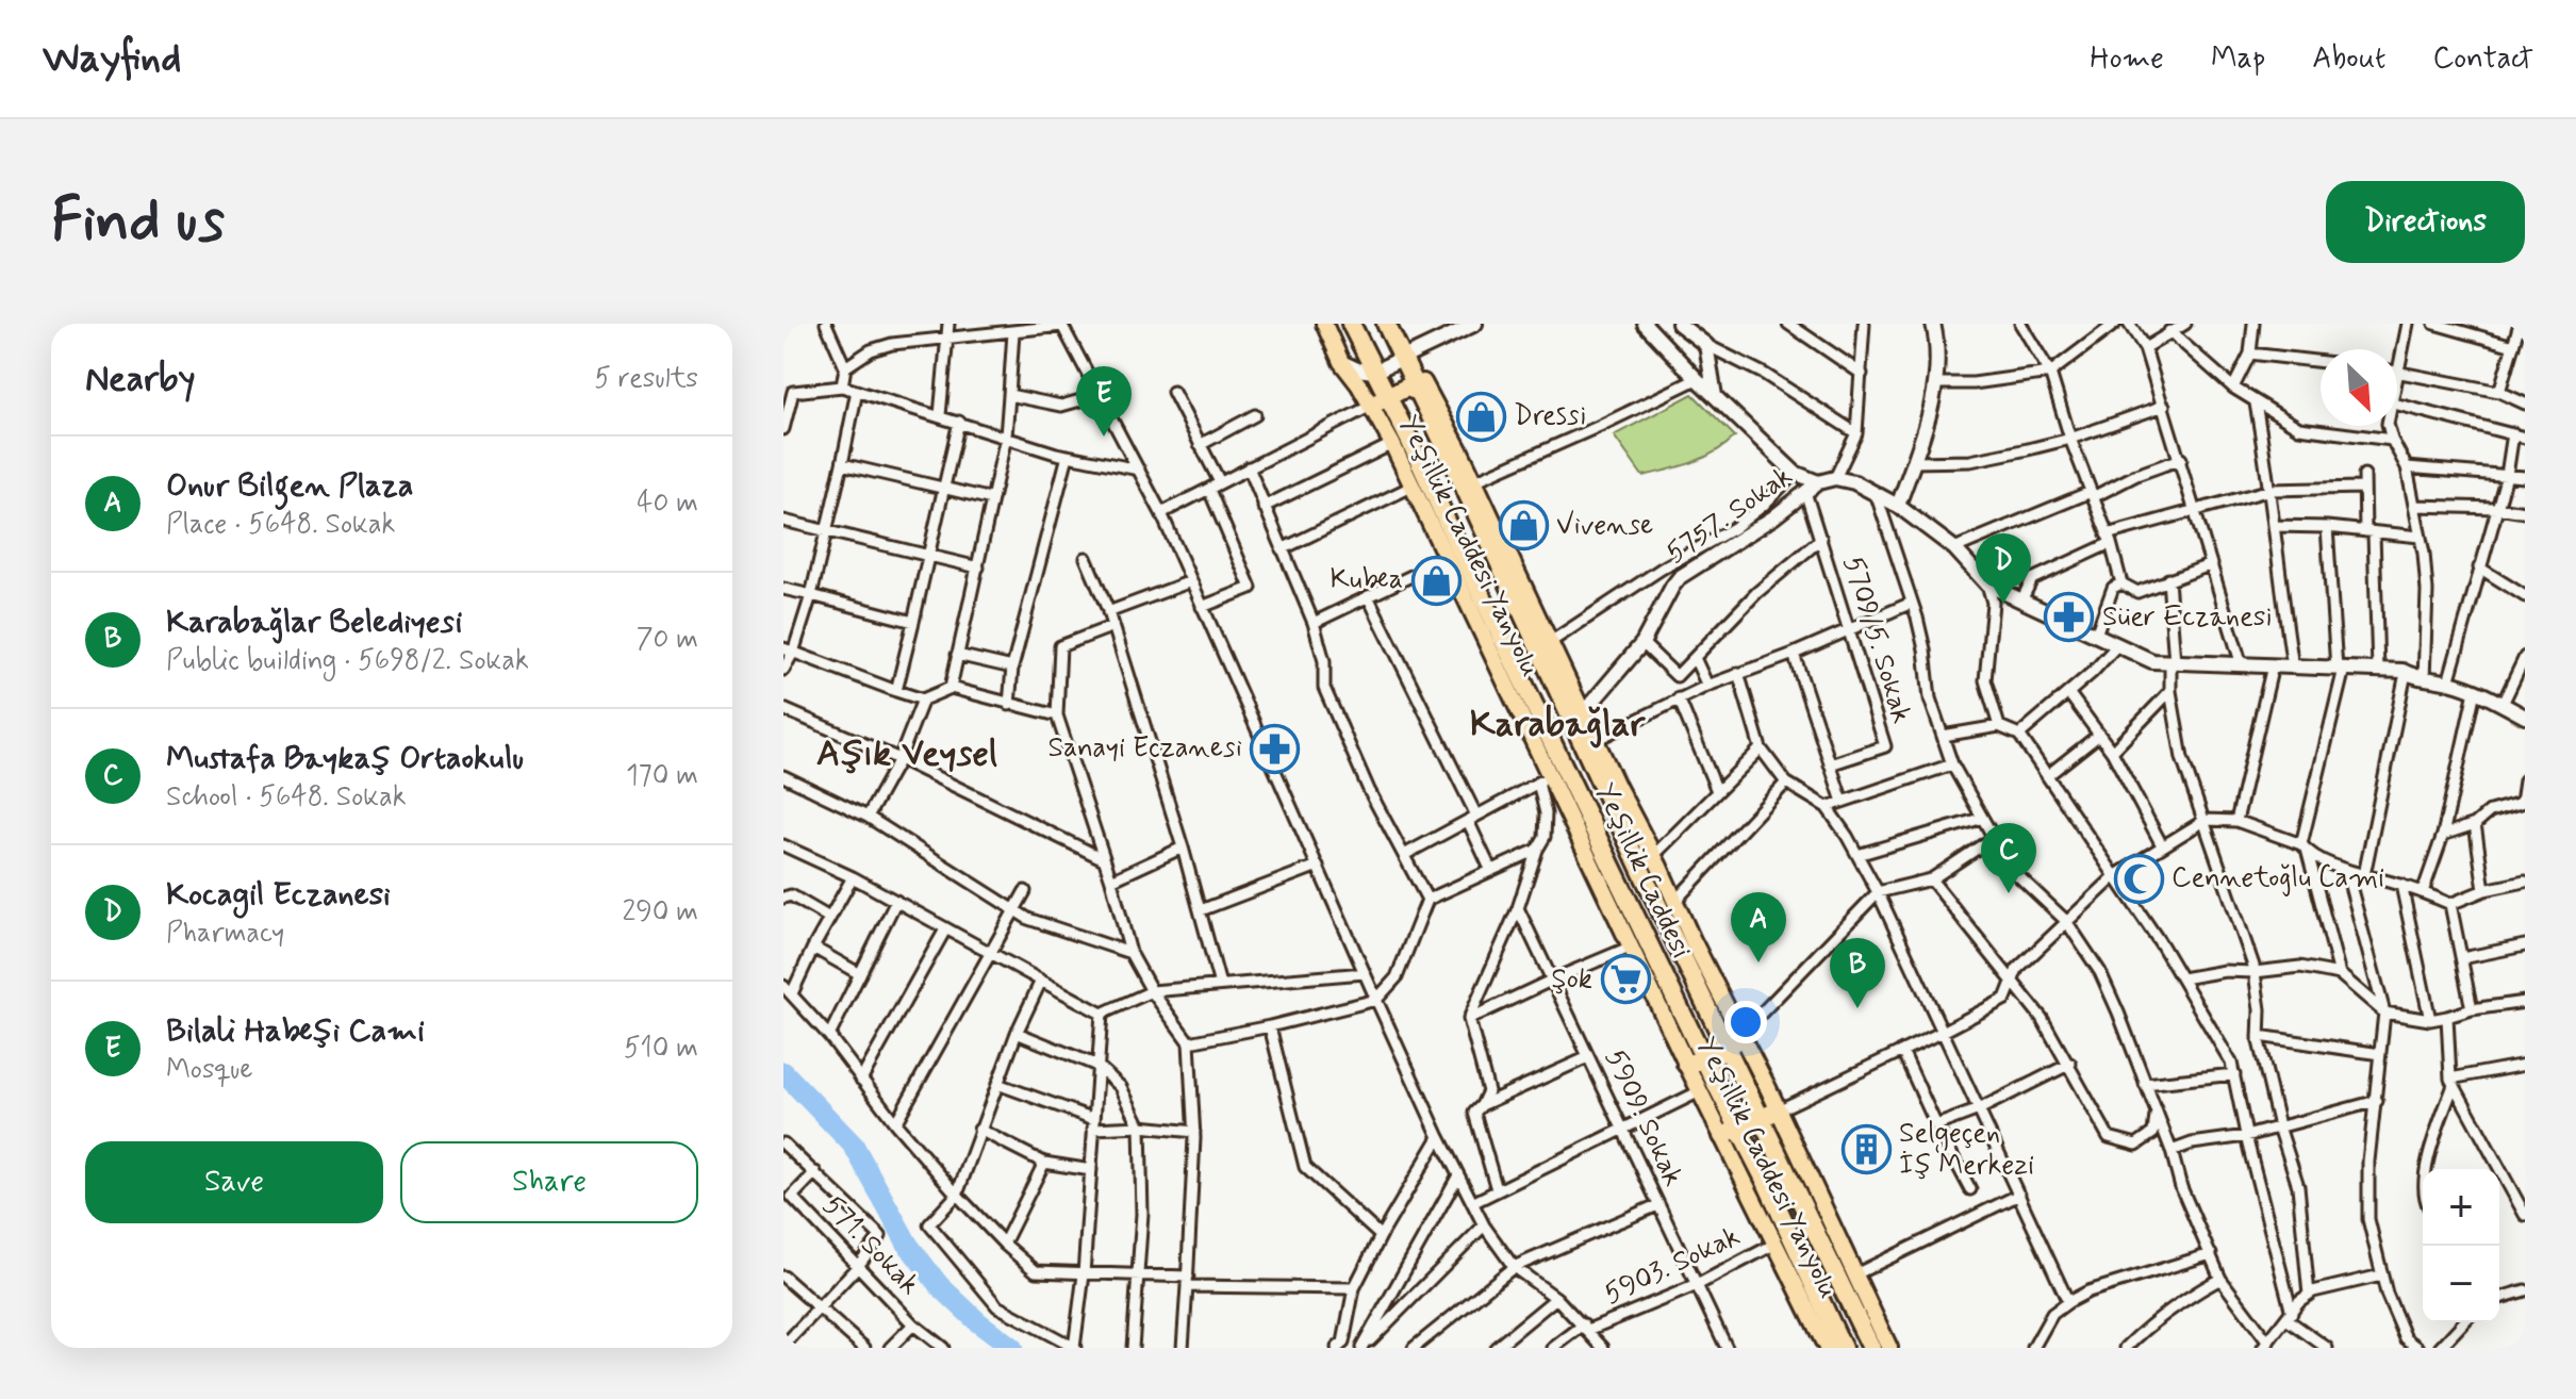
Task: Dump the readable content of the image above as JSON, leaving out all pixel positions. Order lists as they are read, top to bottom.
{
  "streets": {
    "highway": ["Yeşillik Caddesi"],
    "main road": ["5757. Sokak", "Yeşillik Caddesi Yanyolu"],
    "street": [
      "5709/5. Sokak",
      "5909. Sokak",
      "571. Sokak",
      "5903. Sokak"
    ]
  },
  "crossings": [
    ["5757. Sokak", "Yeşillik Caddesi Yanyolu"],
    ["5757. Sokak", "5709/5. Sokak"],
    ["Yeşillik Caddesi Yanyolu", "Yeşillik Caddesi"],
    ["Yeşillik Caddesi Yanyolu", "5903. Sokak"],
    ["5909. Sokak", "5903. Sokak"]
  ],
  "districts": ["Karabağlar", "Aşık Veysel"],
  "places": {
    "shop": ["Dressi", "Vivense", "Kubea"],
    "pharmacy": ["Süer Eczanesi", "Sanayi Eczanesi"],
    "mosque": ["Cennetoğlu Cami"],
    "supermarket": ["Şok"],
    "building": ["Selgeçen İş Merkezi"]
  },
  "north": "bottom right",
  "page": {
    "header": "Wayfind",
    "nav": [
      "Home",
      "Map",
      "About",
      "Contact"
    ],
    "buttons": [
      "Directions",
      ["Save", "Share"]
    ],
    "title": "Find us",
    "heading": ["Nearby", "5 results"],
    "pins": [
      "E",
      "D",
      "C",
      "A",
      "B"
    ],
    "list": [
      {
        "mark": "A",
        "name": "Onur Bilgen Plaza",
        "note": "Place · 5648. Sokak",
        "value": "40 m"
      },
      {
        "mark": "B",
        "name": "Karabağlar Belediyesi",
        "note": "Public building · 5698/2. Sokak",
        "value": "70 m"
      },
      {
        "mark": "C",
        "name": "Mustafa Baykaş Ortaokulu",
        "note": "School · 5648. Sokak",
        "value": "170 m"
      },
      {
        "mark": "D",
        "name": "Kocagil Eczanesi",
        "note": "Pharmacy",
        "value": "290 m"
      },
      {
        "mark": "E",
        "name": "Bilali Habeşi Cami",
        "note": "Mosque",
        "value": "510 m"
      }
    ],
    "map_buttons": ["+", "−"]
  }
}
